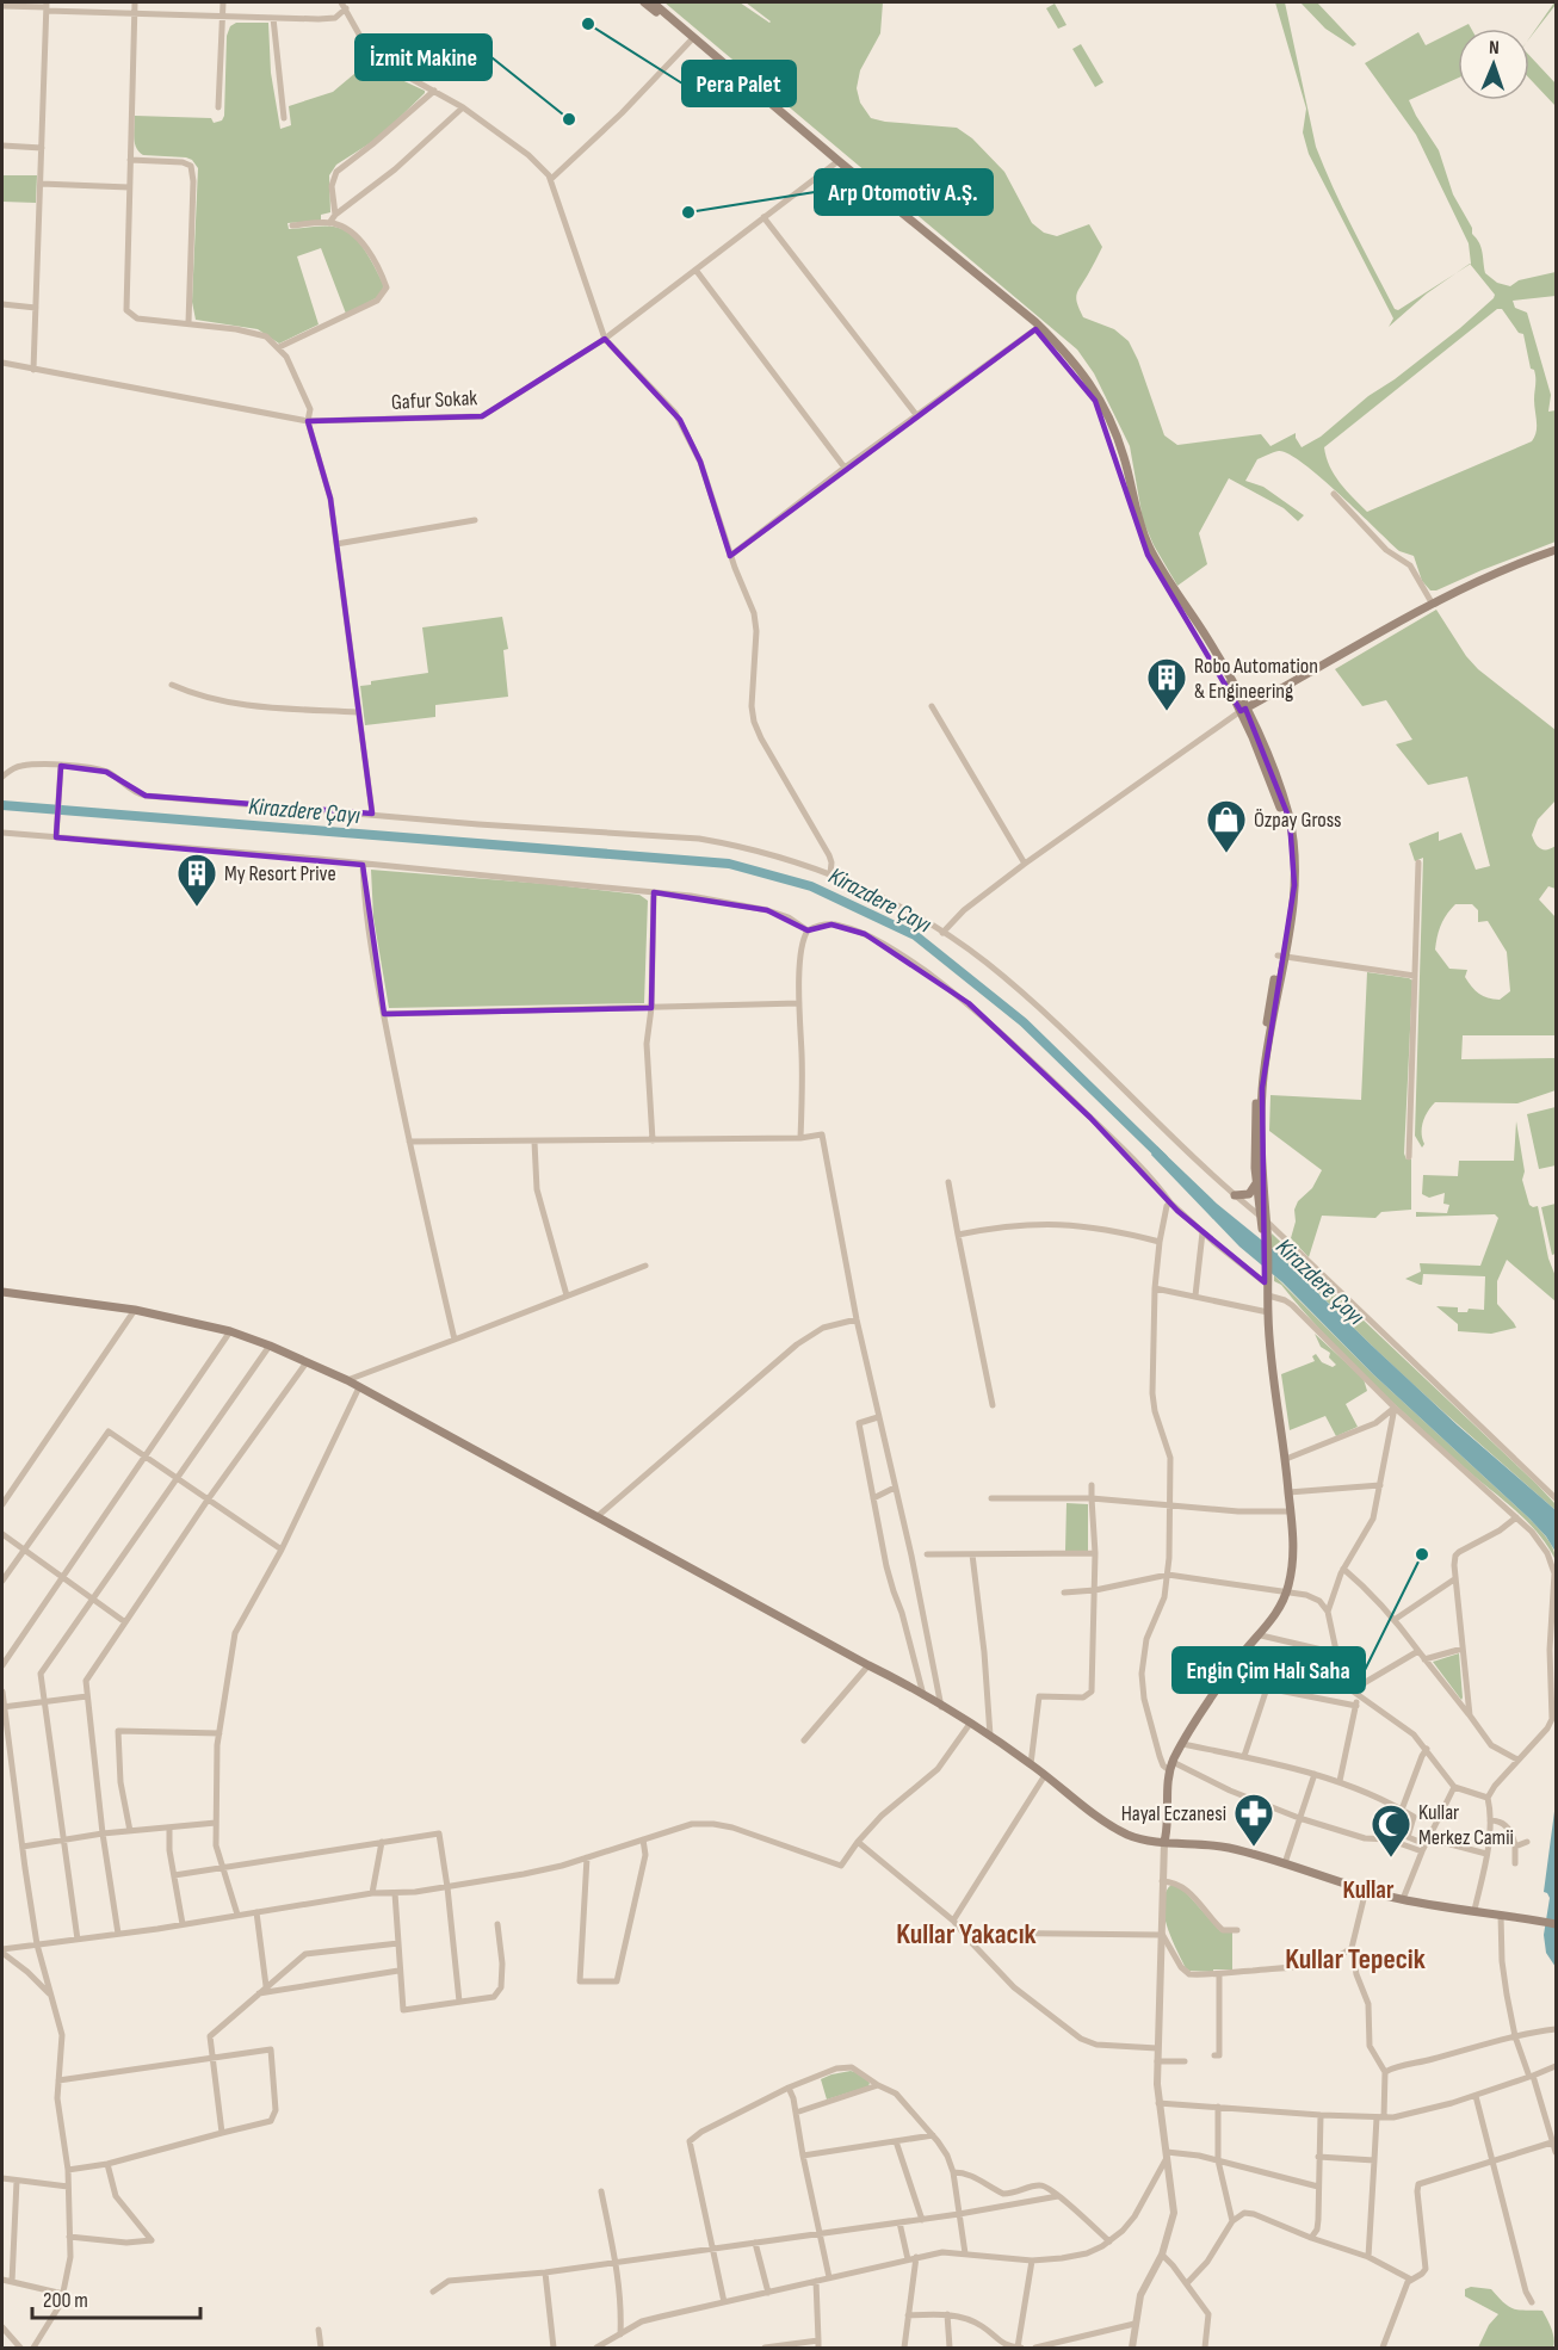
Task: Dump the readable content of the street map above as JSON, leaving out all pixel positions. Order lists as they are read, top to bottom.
{
  "streets": {
    "street": ["Gafur Sokak"]
  },
  "districts": ["Kullar", "Kullar Yakacık", "Kullar Tepecik"],
  "water": ["Kirazdere Çayı"],
  "places": {
    "other": [
      "Pera Palet",
      "İzmit Makine",
      "Arp Otomotiv A.Ş.",
      "Engin Çim Halı Saha"
    ],
    "building": ["Robo Automation & Engineering", "My Resort Prive"],
    "shop": ["Özpay Gross"],
    "pharmacy": ["Hayal Eczanesi"],
    "mosque": ["Kullar Merkez Camii"]
  },
  "scale_bar": "200 m",
  "north": "top"
}
